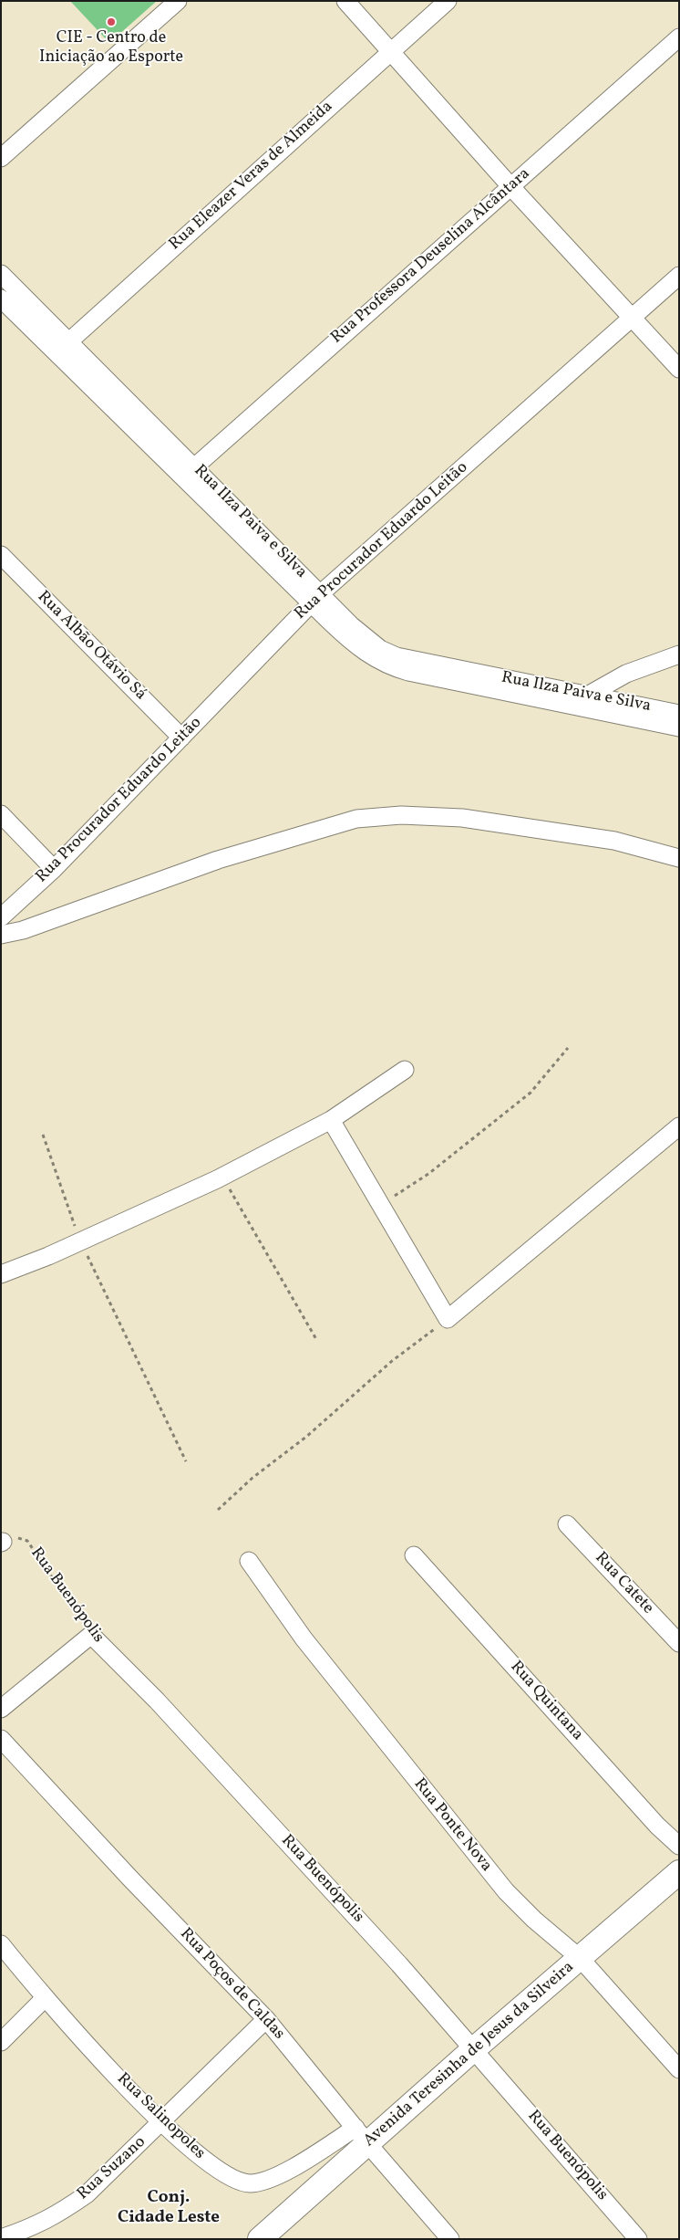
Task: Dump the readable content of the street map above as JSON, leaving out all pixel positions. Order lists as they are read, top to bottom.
{
  "streets": {
    "street": [
      "Rua Eleazer Veras de Almeida",
      "Rua Professora Deuselina Alcântara",
      "Rua Ilza Paiva e Silva",
      "Rua Procurador Eduardo Leitão",
      "Rua Albão Otávio Sá",
      "Rua Catete",
      "Rua Buenópolis",
      "Rua Quintana",
      "Rua Ponte Nova",
      "Rua Poços de Caldas",
      "Avenida Teresinha de Jesus da Silveira",
      "Rua Salinopoles",
      "Rua Suzano"
    ]
  },
  "crossings": [
    ["Rua Eleazer Veras de Almeida", "Rua Ilza Paiva e Silva"],
    ["Rua Professora Deuselina Alcântara", "Rua Ilza Paiva e Silva"],
    ["Rua Ilza Paiva e Silva", "Rua Procurador Eduardo Leitão"],
    ["Rua Procurador Eduardo Leitão", "Rua Albão Otávio Sá"],
    ["Rua Buenópolis", "Avenida Teresinha de Jesus da Silveira"],
    ["Rua Ponte Nova", "Avenida Teresinha de Jesus da Silveira"],
    ["Rua Poços de Caldas", "Avenida Teresinha de Jesus da Silveira"],
    ["Rua Poços de Caldas", "Rua Salinopoles"],
    ["Rua Poços de Caldas", "Rua Suzano"],
    ["Avenida Teresinha de Jesus da Silveira", "Rua Salinopoles"],
    ["Rua Salinopoles", "Rua Suzano"]
  ],
  "districts": ["Conj. Cidade Leste"],
  "places": ["CIE - Centro de Iniciação ao Esporte"]
}
